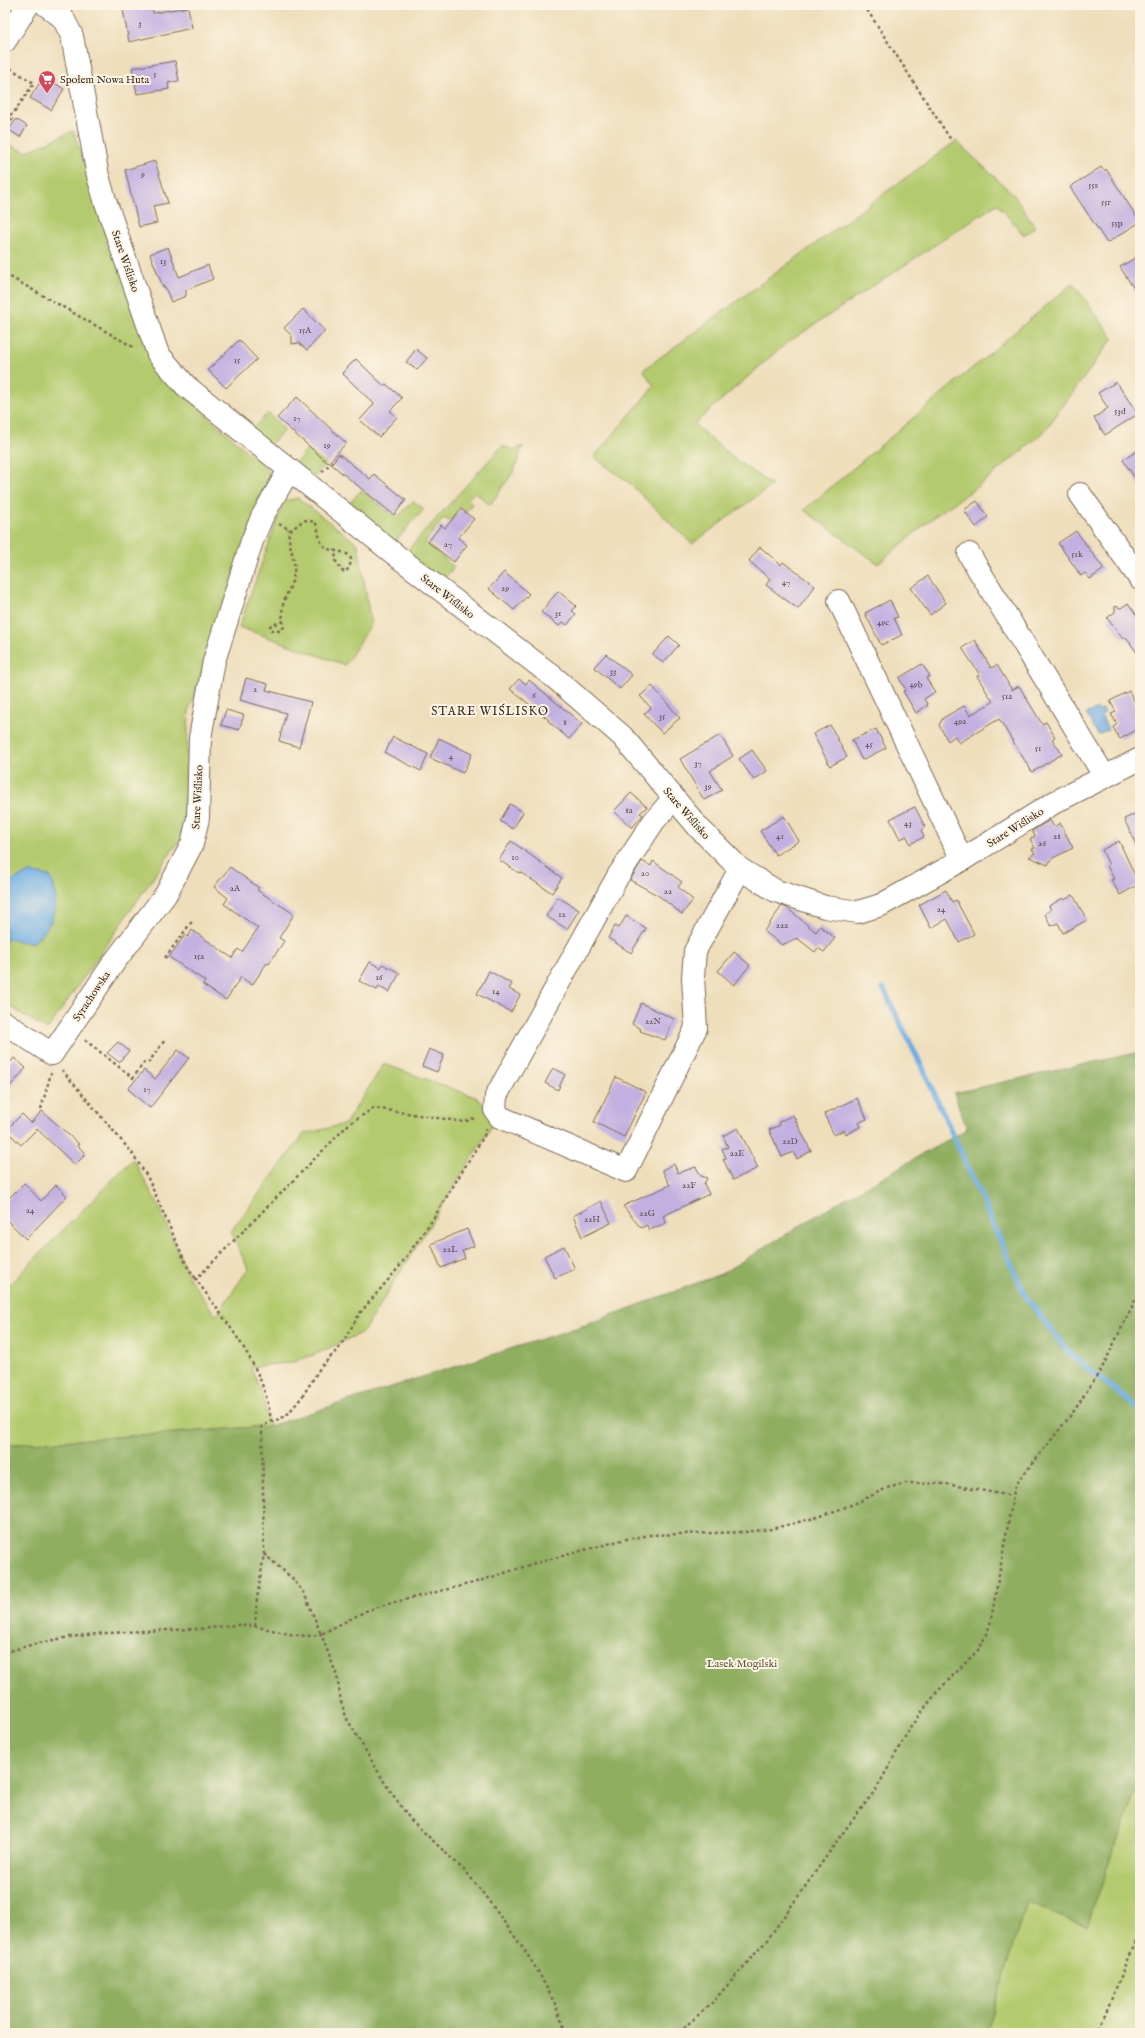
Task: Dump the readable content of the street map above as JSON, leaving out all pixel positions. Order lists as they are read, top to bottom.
{
  "streets": {
    "street": ["Stare Wiślisko", "Syrachowska"]
  },
  "crossings": [
    ["Stare Wiślisko", "Syrachowska"]
  ],
  "districts": ["STARE WIŚLISKO"],
  "parks": ["Lasek Mogilski"],
  "places": {
    "supermarket": ["Społem Nowa Huta"]
  },
  "house_numbers": [
    "3",
    "5",
    "9",
    "55s",
    "55r",
    "55p",
    "13",
    "15A",
    "15",
    "53d",
    "17",
    "19",
    "27",
    "51k",
    "47",
    "29",
    "31",
    "49c",
    "33",
    "49b",
    "2",
    "6",
    "51a",
    "35",
    "49a",
    "8",
    "45",
    "51",
    "4",
    "37",
    "39",
    "8a",
    "43",
    "41",
    "28",
    "26",
    "10",
    "20",
    "2A",
    "22",
    "24",
    "12",
    "22a",
    "15a",
    "16",
    "14",
    "22N",
    "17",
    "22D",
    "22E",
    "22F",
    "24",
    "22G",
    "22H",
    "22L"
  ]
}
